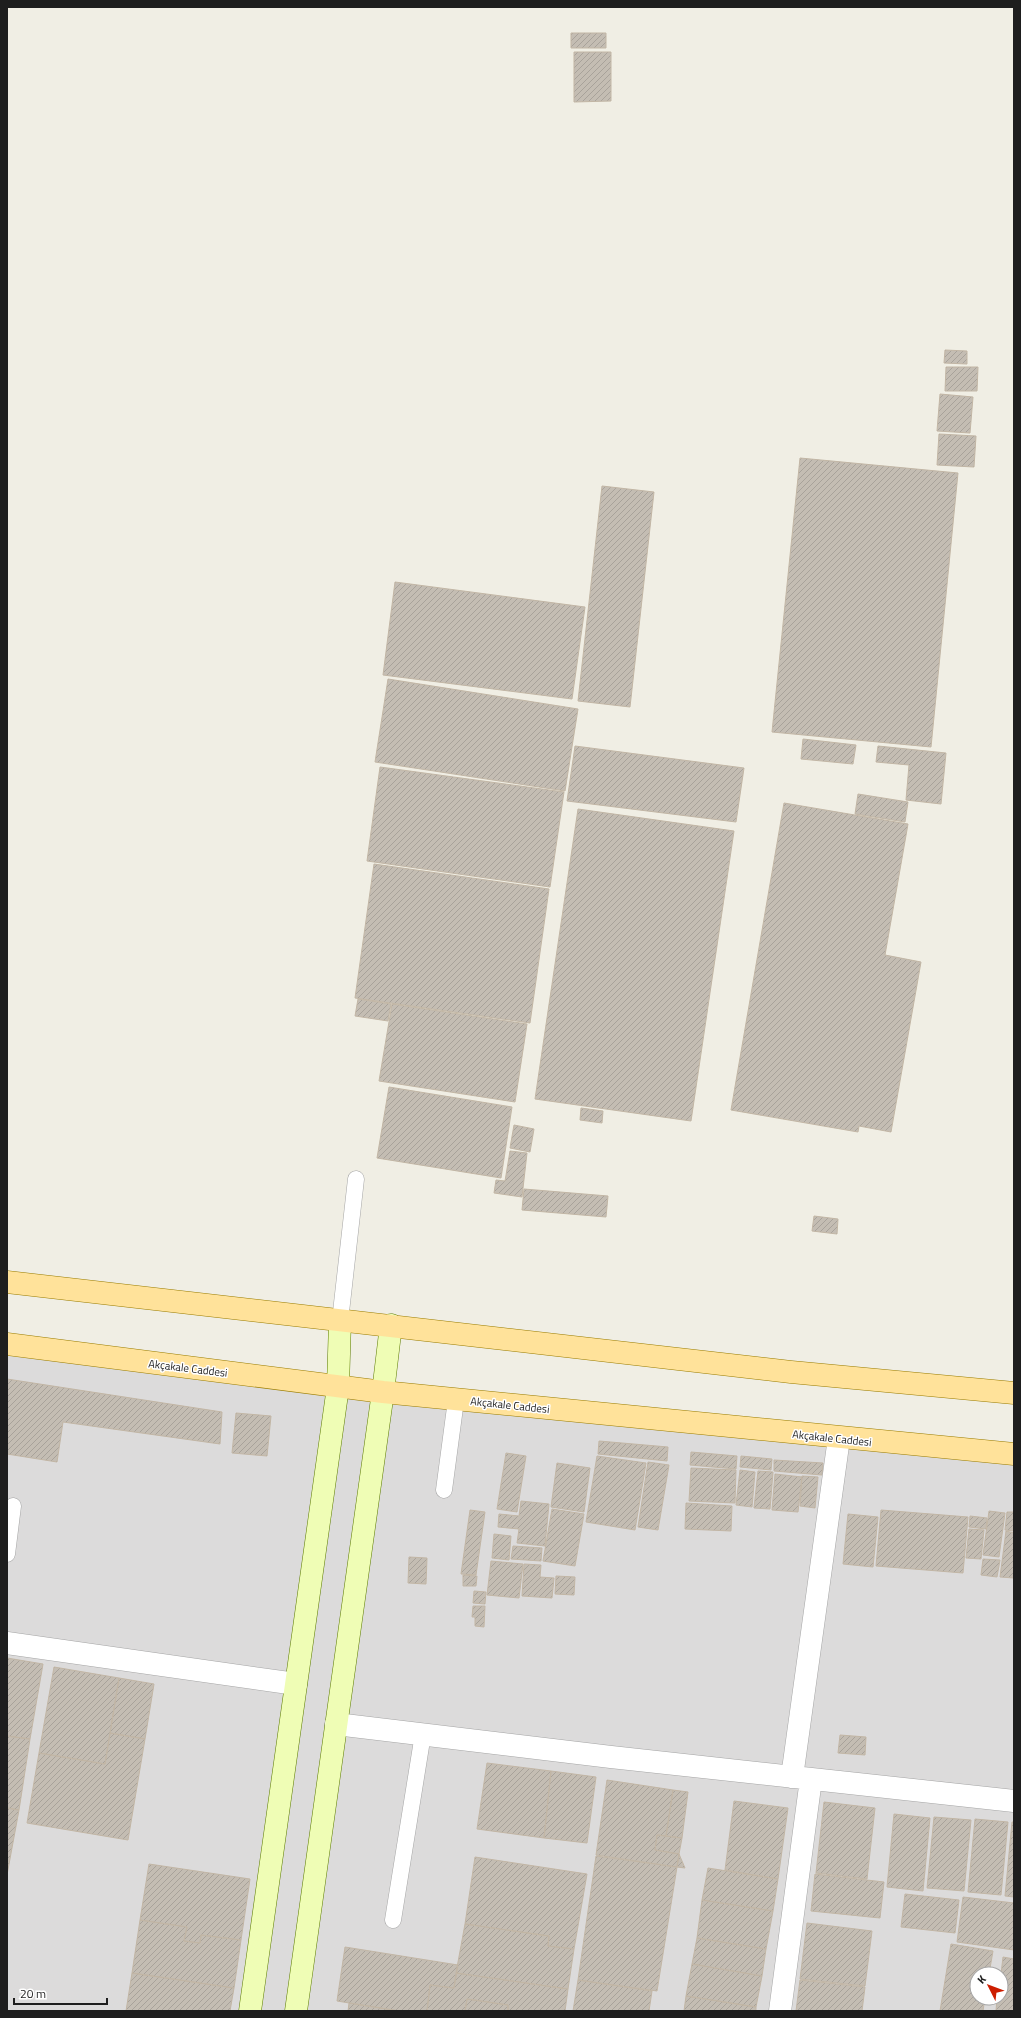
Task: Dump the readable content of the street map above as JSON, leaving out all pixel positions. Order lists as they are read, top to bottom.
{
  "streets": {
    "main road": ["Akçakale Caddesi"]
  },
  "scale_bar": "20 m",
  "north": "top left"
}
